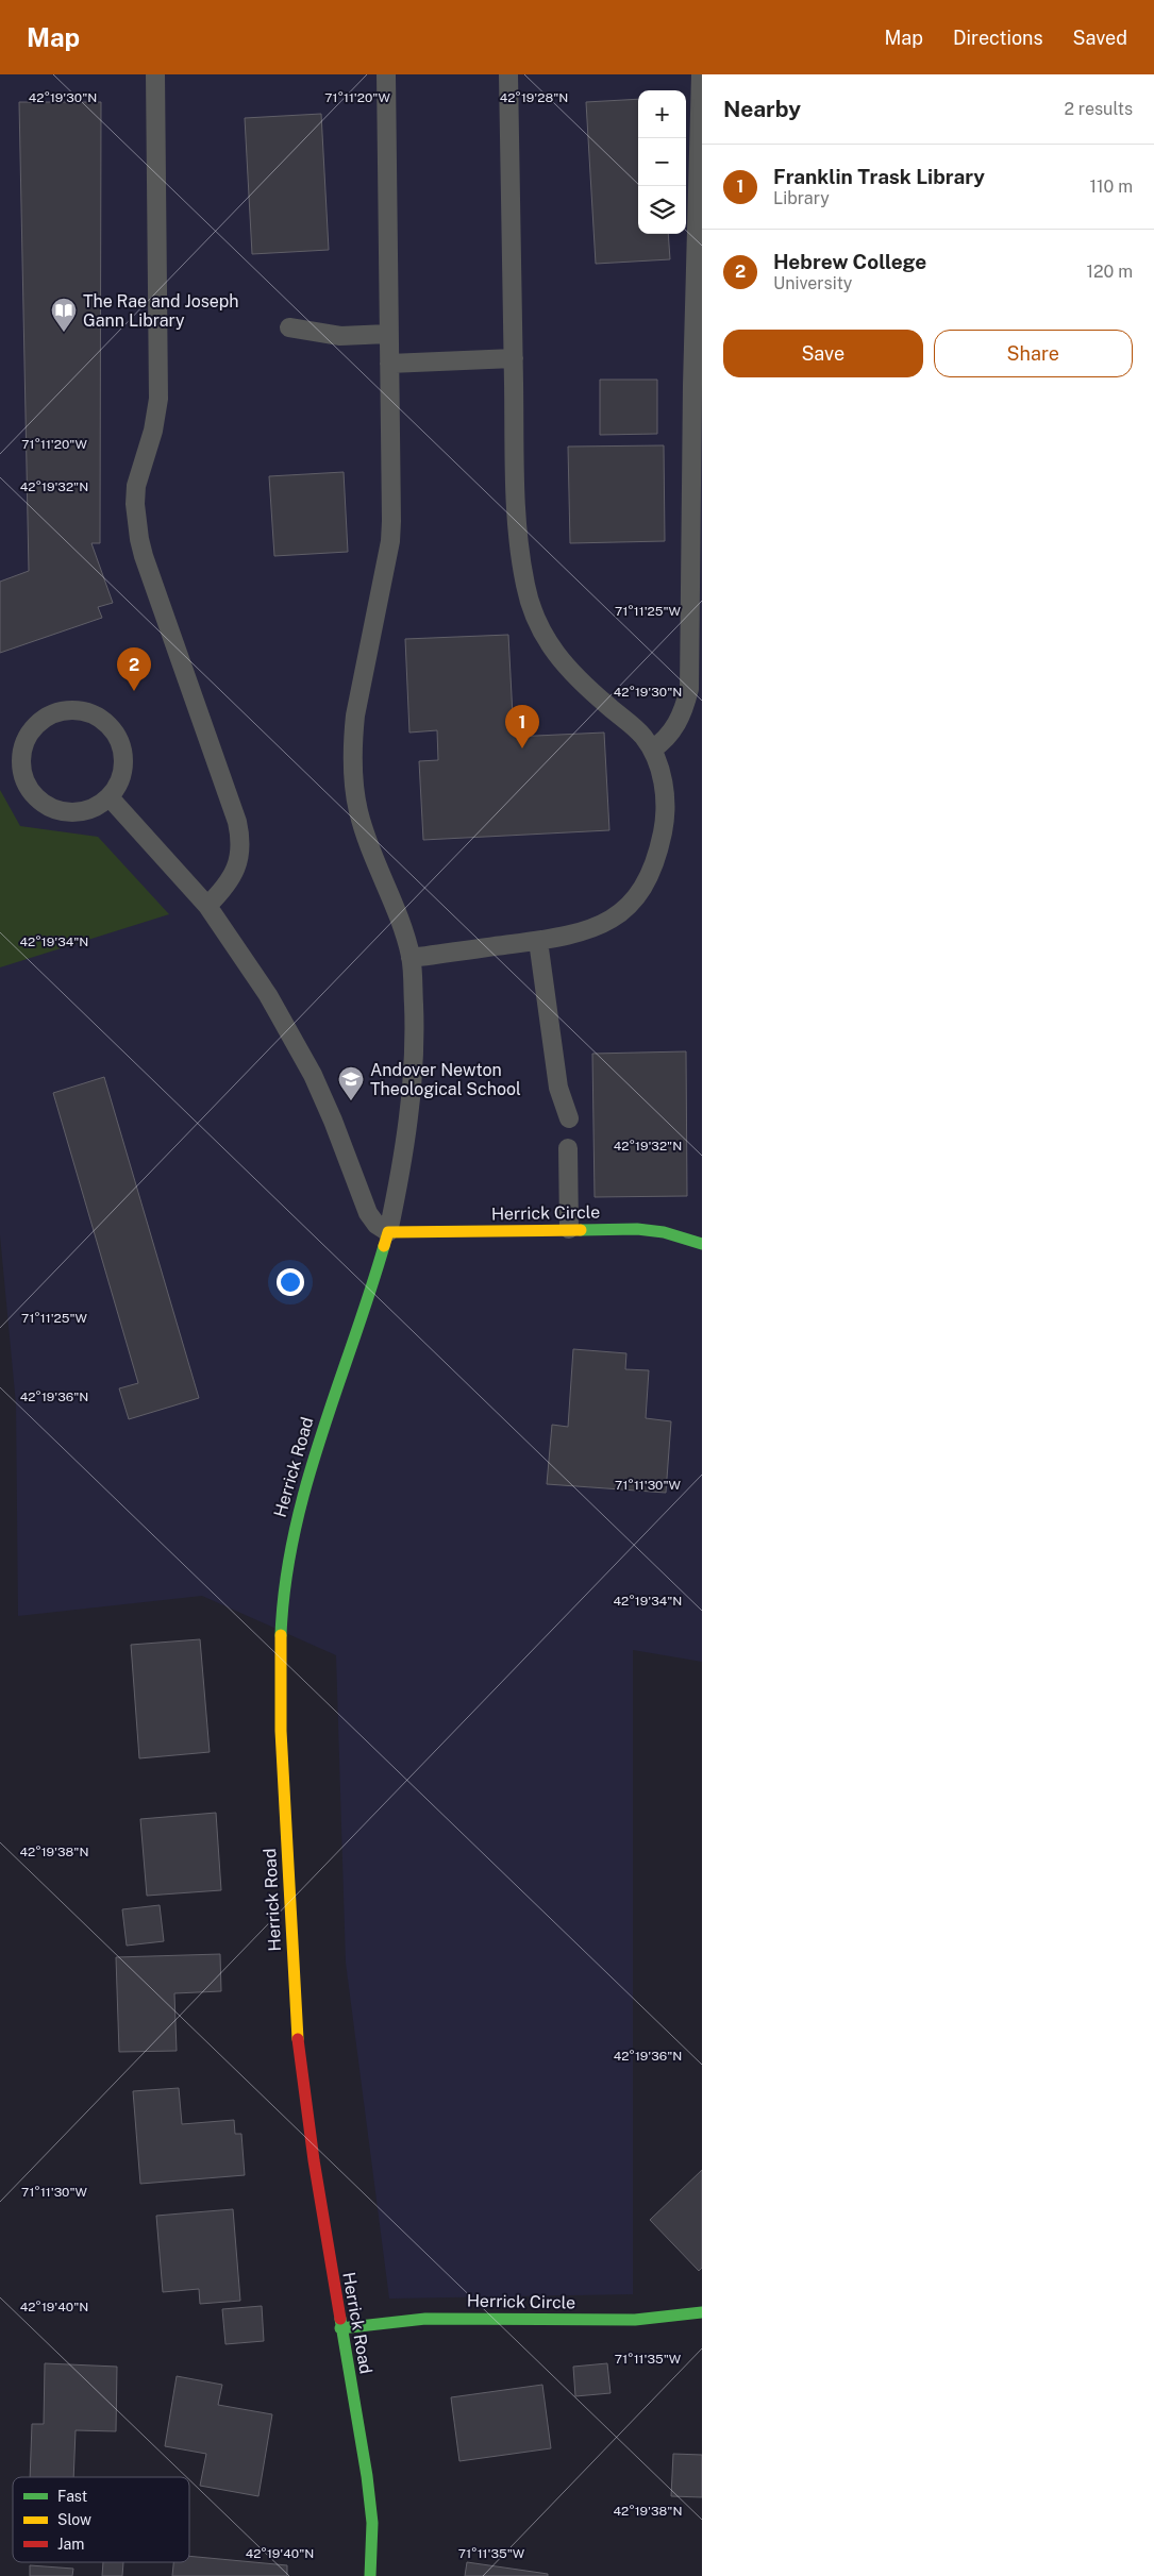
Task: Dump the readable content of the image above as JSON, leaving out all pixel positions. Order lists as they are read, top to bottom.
{
  "streets": {
    "street": ["Herrick Circle", "Herrick Road"]
  },
  "crossings": [
    ["Herrick Circle", "Herrick Road"]
  ],
  "places": {
    "library": ["The Rae and Joseph Gann Library"],
    "school or university": ["Andover Newton Theological School"]
  },
  "legend": ["Fast", "Slow", "Jam"],
  "page": {
    "header": "Map",
    "nav": ["Map", "Directions", "Saved"],
    "heading": ["Nearby", "2 results"],
    "map_buttons": ["+", "−"],
    "list": [
      {
        "mark": "1",
        "name": "Franklin Trask Library",
        "note": "Library",
        "value": "110 m"
      },
      {
        "mark": "2",
        "name": "Hebrew College",
        "note": "University",
        "value": "120 m"
      }
    ],
    "buttons": ["Save", "Share"],
    "pins": ["2", "1"]
  },
  "coordinates": [
    "42°19'30\"N",
    "42°19'28\"N",
    "71°11'20\"W",
    "42°19'32\"N",
    "71°11'25\"W",
    "42°19'34\"N",
    "42°19'36\"N",
    "71°11'30\"W",
    "42°19'38\"N",
    "42°19'40\"N",
    "71°11'35\"W"
  ]
}
